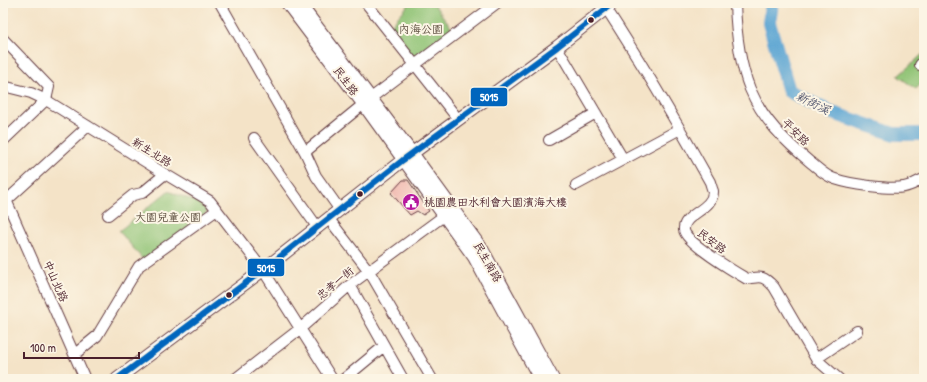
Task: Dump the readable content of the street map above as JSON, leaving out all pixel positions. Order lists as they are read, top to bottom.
{
  "streets": {
    "main road": ["民生路", "民生南路"],
    "street": [
      "平安路",
      "新生北路",
      "民安路",
      "中山北路",
      "忠孝一街"
    ]
  },
  "crossings": [
    ["民生路", "民生南路"],
    ["新生北路", "忠孝一街"],
    ["民生南路", "忠孝一街"]
  ],
  "water": ["新街溪"],
  "parks": ["內海公園", "大園兒童公園"],
  "places": {
    "public building": ["桃園農田水利會大園濱海大樓"]
  },
  "lines": ["transit line 5015"],
  "scale_bar": "100 m"
}
